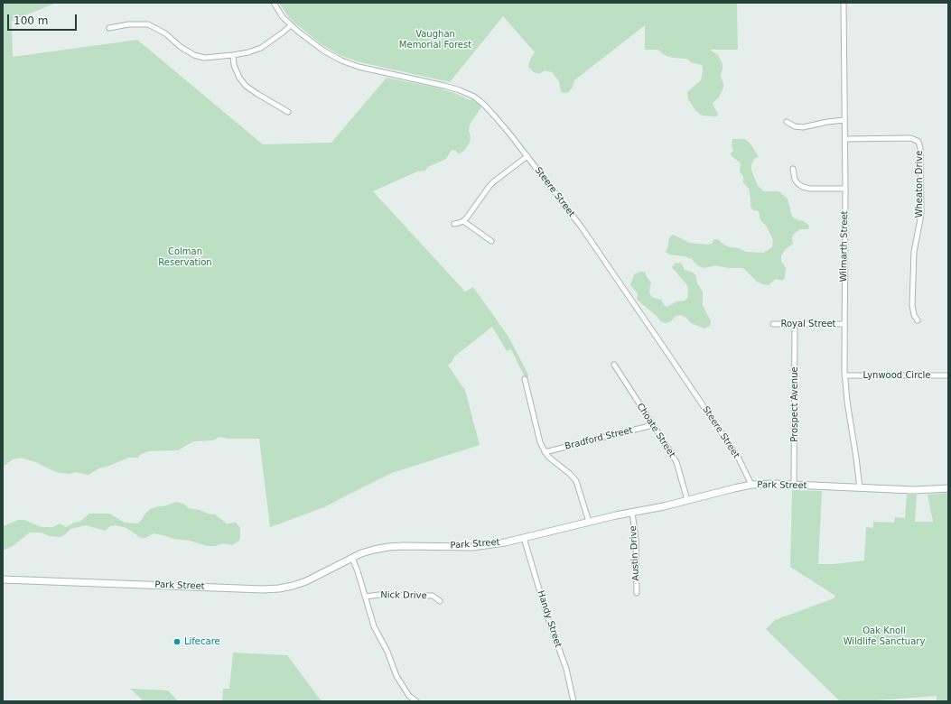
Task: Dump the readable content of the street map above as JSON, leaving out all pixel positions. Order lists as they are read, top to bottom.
{
  "streets": {
    "main road": ["Park Street"],
    "street": [
      "Wheaton Drive",
      "Steere Street",
      "Wilmarth Street",
      "Royal Street",
      "Lynwood Circle",
      "Prospect Avenue",
      "Choate Street",
      "Bradford Street",
      "Austin Drive",
      "Nick Drive",
      "Handy Street"
    ]
  },
  "crossings": [
    ["Wheaton Drive", "Wilmarth Street"],
    ["Steere Street", "Park Street"],
    ["Wilmarth Street", "Royal Street"],
    ["Wilmarth Street", "Lynwood Circle"],
    ["Wilmarth Street", "Park Street"],
    ["Royal Street", "Prospect Avenue"],
    ["Prospect Avenue", "Park Street"],
    ["Choate Street", "Bradford Street"],
    ["Choate Street", "Park Street"],
    ["Park Street", "Austin Drive"],
    ["Park Street", "Handy Street"]
  ],
  "parks": ["Vaughan Memorial Forest", "Colman Reservation", "Oak Knoll Wildlife Sanctuary"],
  "places": ["Lifecare"],
  "scale_bar": "100 m"
}
